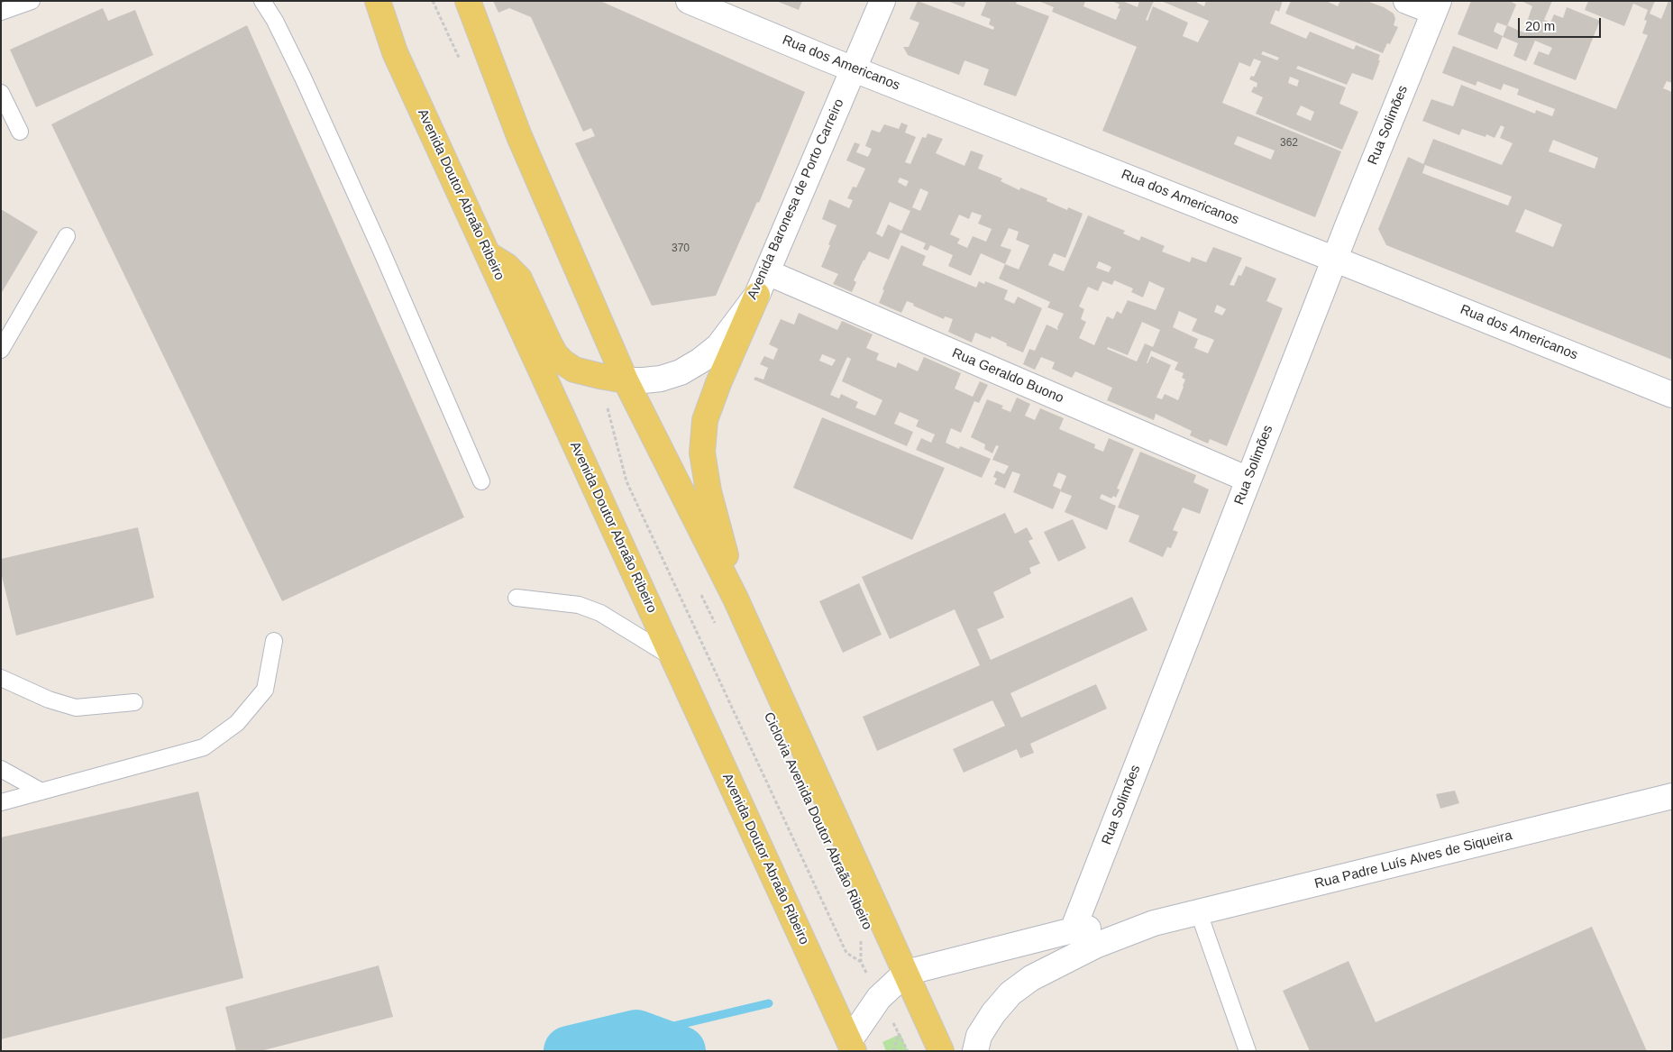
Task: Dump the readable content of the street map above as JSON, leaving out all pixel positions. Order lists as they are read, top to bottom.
{
  "streets": {
    "main road": ["Avenida Doutor Abraão Ribeiro"],
    "street": [
      "Rua dos Americanos",
      "Rua Solimões",
      "Avenida Baronesa de Porto Carreiro",
      "Rua Geraldo Buono",
      "Rua Padre Luís Alves de Siqueira"
    ],
    "path": ["Ciclovia Avenida Doutor Abraão Ribeiro"]
  },
  "crossings": [
    ["Rua dos Americanos", "Rua Solimões"],
    ["Rua dos Americanos", "Avenida Baronesa de Porto Carreiro"],
    ["Rua Solimões", "Rua Geraldo Buono"],
    ["Rua Solimões", "Rua Padre Luís Alves de Siqueira"],
    ["Avenida Doutor Abraão Ribeiro", "Rua Padre Luís Alves de Siqueira"],
    ["Avenida Baronesa de Porto Carreiro", "Rua Geraldo Buono"]
  ],
  "house_numbers": ["362", "370"],
  "scale_bar": "20 m"
}
